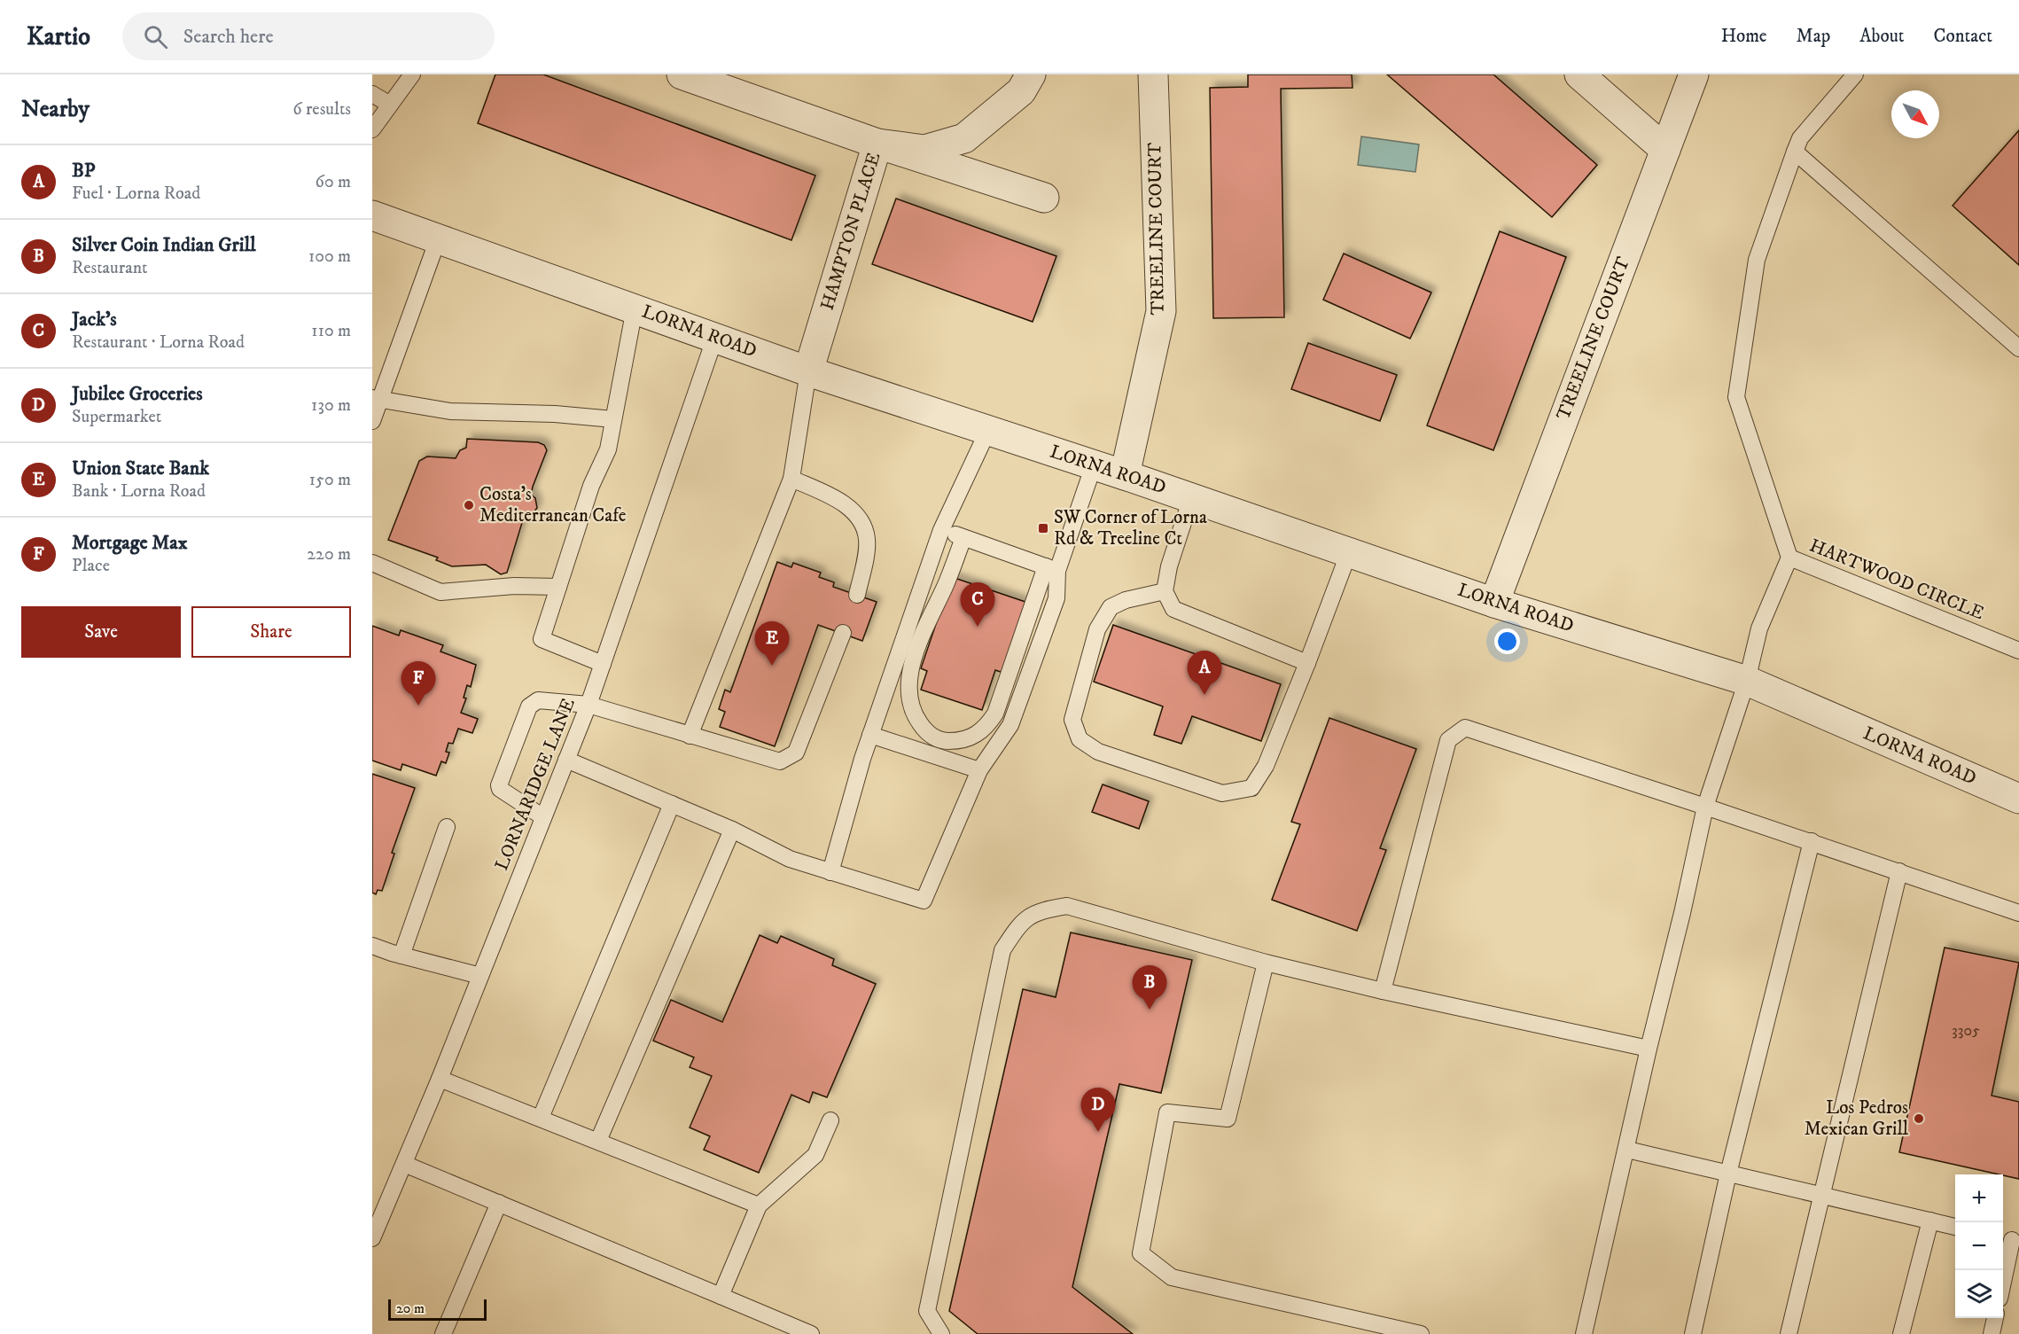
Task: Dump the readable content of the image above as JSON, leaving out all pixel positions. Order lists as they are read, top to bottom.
{
  "streets": {
    "street": ["TREELINE COURT", "HAMPTON PLACE", "LORNA ROAD"],
    "lane": ["HARTWOOD CIRCLE", "LORNARIDGE LANE"]
  },
  "crossings": [
    ["TREELINE COURT", "LORNA ROAD"],
    ["HAMPTON PLACE", "LORNA ROAD"],
    ["LORNA ROAD", "HARTWOOD CIRCLE"],
    ["LORNA ROAD", "LORNARIDGE LANE"]
  ],
  "places": {
    "other": ["Costa's Mediterranean Cafe", "Los Pedros Mexican Grill"],
    "transit": ["SW Corner of Lorna Rd & Treeline Ct"]
  },
  "house_numbers": ["3305"],
  "scale_bar": "20 m",
  "north": "bottom right",
  "page": {
    "header": "Kartio",
    "search": "Search here",
    "nav": [
      "Home",
      "Map",
      "About",
      "Contact"
    ],
    "heading": ["Nearby", "6 results"],
    "list": [
      {
        "mark": "A",
        "name": "BP",
        "note": "Fuel · Lorna Road",
        "value": "60 m"
      },
      {
        "mark": "B",
        "name": "Silver Coin Indian Grill",
        "note": "Restaurant",
        "value": "100 m"
      },
      {
        "mark": "C",
        "name": "Jack's",
        "note": "Restaurant · Lorna Road",
        "value": "110 m"
      },
      {
        "mark": "D",
        "name": "Jubilee Groceries",
        "note": "Supermarket",
        "value": "130 m"
      },
      {
        "mark": "E",
        "name": "Union State Bank",
        "note": "Bank · Lorna Road",
        "value": "150 m"
      },
      {
        "mark": "F",
        "name": "Mortgage Max",
        "note": "Place",
        "value": "220 m"
      }
    ],
    "pins": [
      "C",
      "E",
      "A",
      "F",
      "B",
      "D"
    ],
    "buttons": ["Save", "Share"],
    "map_buttons": ["+", "−"],
    "scale": "20 m"
  }
}
